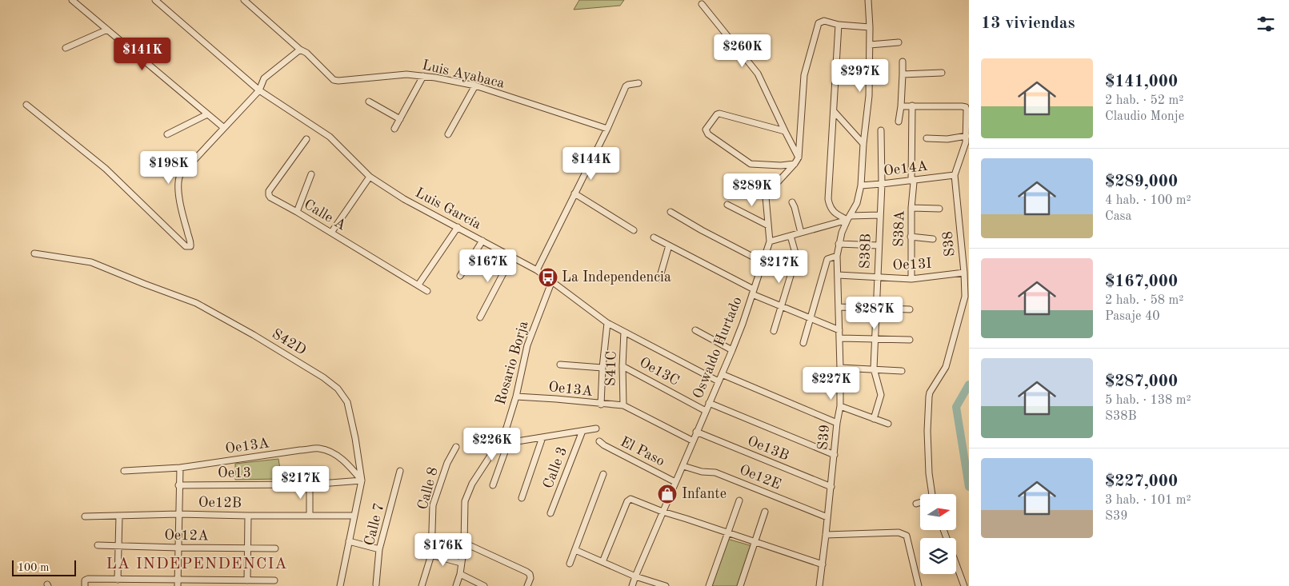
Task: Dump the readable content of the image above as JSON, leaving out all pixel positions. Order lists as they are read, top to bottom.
{
  "streets": {
    "street": [
      "Luis Ayabaca",
      "Oe14A",
      "Luis García",
      "Calle A",
      "S38A",
      "S38",
      "S38B",
      "Oe13I",
      "S42D",
      "Oswaldo Hurtado",
      "Rosario Borja",
      "S41C",
      "Oe13C",
      "Oe13A",
      "S39",
      "Oe13B",
      "El Paso",
      "Calle 3",
      "Oe13",
      "Oe12E",
      "Calle 8",
      "Oe12B",
      "Calle 7",
      "Oe12A"
    ]
  },
  "crossings": [
    ["Oe14A", "S38A"],
    ["Oe14A", "S38"],
    ["Oe14A", "S38B"],
    ["Luis García", "Oswaldo Hurtado"],
    ["Luis García", "Rosario Borja"],
    ["Luis García", "S41C"],
    ["S38A", "Oe13I"],
    ["S38", "Oe13I"],
    ["S38B", "Oe13I"],
    ["Oe13I", "S39"],
    ["S42D", "Oe13A"],
    ["S42D", "Oe13"],
    ["S42D", "Oe12B"],
    ["Oswaldo Hurtado", "Oe13C"],
    ["Oswaldo Hurtado", "Oe13B"],
    ["Oswaldo Hurtado", "El Paso"],
    ["Oswaldo Hurtado", "Oe12E"],
    ["Rosario Borja", "Oe13A"],
    ["S41C", "Oe13C"],
    ["S41C", "Oe13A"],
    ["Oe13A", "Oe13"],
    ["S39", "Oe13B"],
    ["S39", "Oe12E"]
  ],
  "districts": ["LA INDEPENDENCIA"],
  "places": {
    "bus stop": ["La Independencia"],
    "shop": ["Infante"]
  },
  "scale_bar": "100 m",
  "north": "right",
  "page": {
    "heading": "13 viviendas",
    "price": [
      "$260K",
      "$141K",
      "$297K",
      "$144K",
      "$198K",
      "$289K",
      "$167K",
      "$217K",
      "$287K",
      "$227K",
      "$226K",
      "$217K",
      "$176K"
    ],
    "list": [
      {
        "name": "$141,000",
        "note": "2 hab. · 52 m² · Claudio Monje"
      },
      {
        "name": "$289,000",
        "note": "4 hab. · 100 m² · Casa"
      },
      {
        "name": "$167,000",
        "note": "2 hab. · 58 m² · Pasaje 40"
      },
      {
        "name": "$287,000",
        "note": "5 hab. · 138 m² · S38B"
      },
      {
        "name": "$227,000",
        "note": "3 hab. · 101 m² · S39"
      }
    ],
    "scale": "100 m"
  }
}
